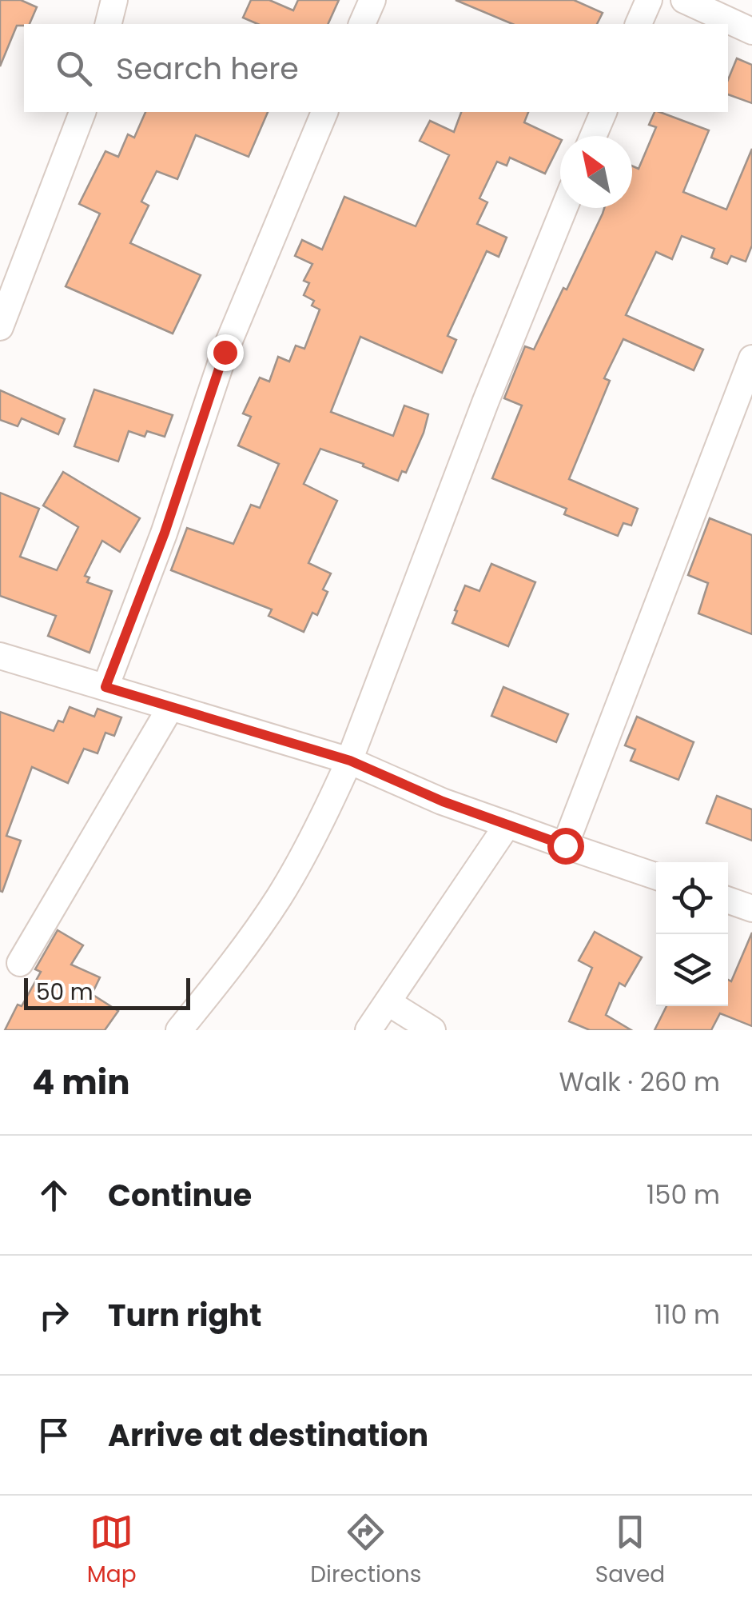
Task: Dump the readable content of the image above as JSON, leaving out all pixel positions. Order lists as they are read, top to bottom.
{
  "scale_bar": "50 m",
  "north": "top left",
  "page": {
    "search": "Search here",
    "scale": "50 m",
    "heading": ["4 min", "Walk · 260 m"],
    "list": [
      ["Continue", "150 m"],
      ["Turn right", "110 m"],
      "Arrive at destination"
    ],
    "nav": ["Map", "Directions", "Saved"]
  }
}
